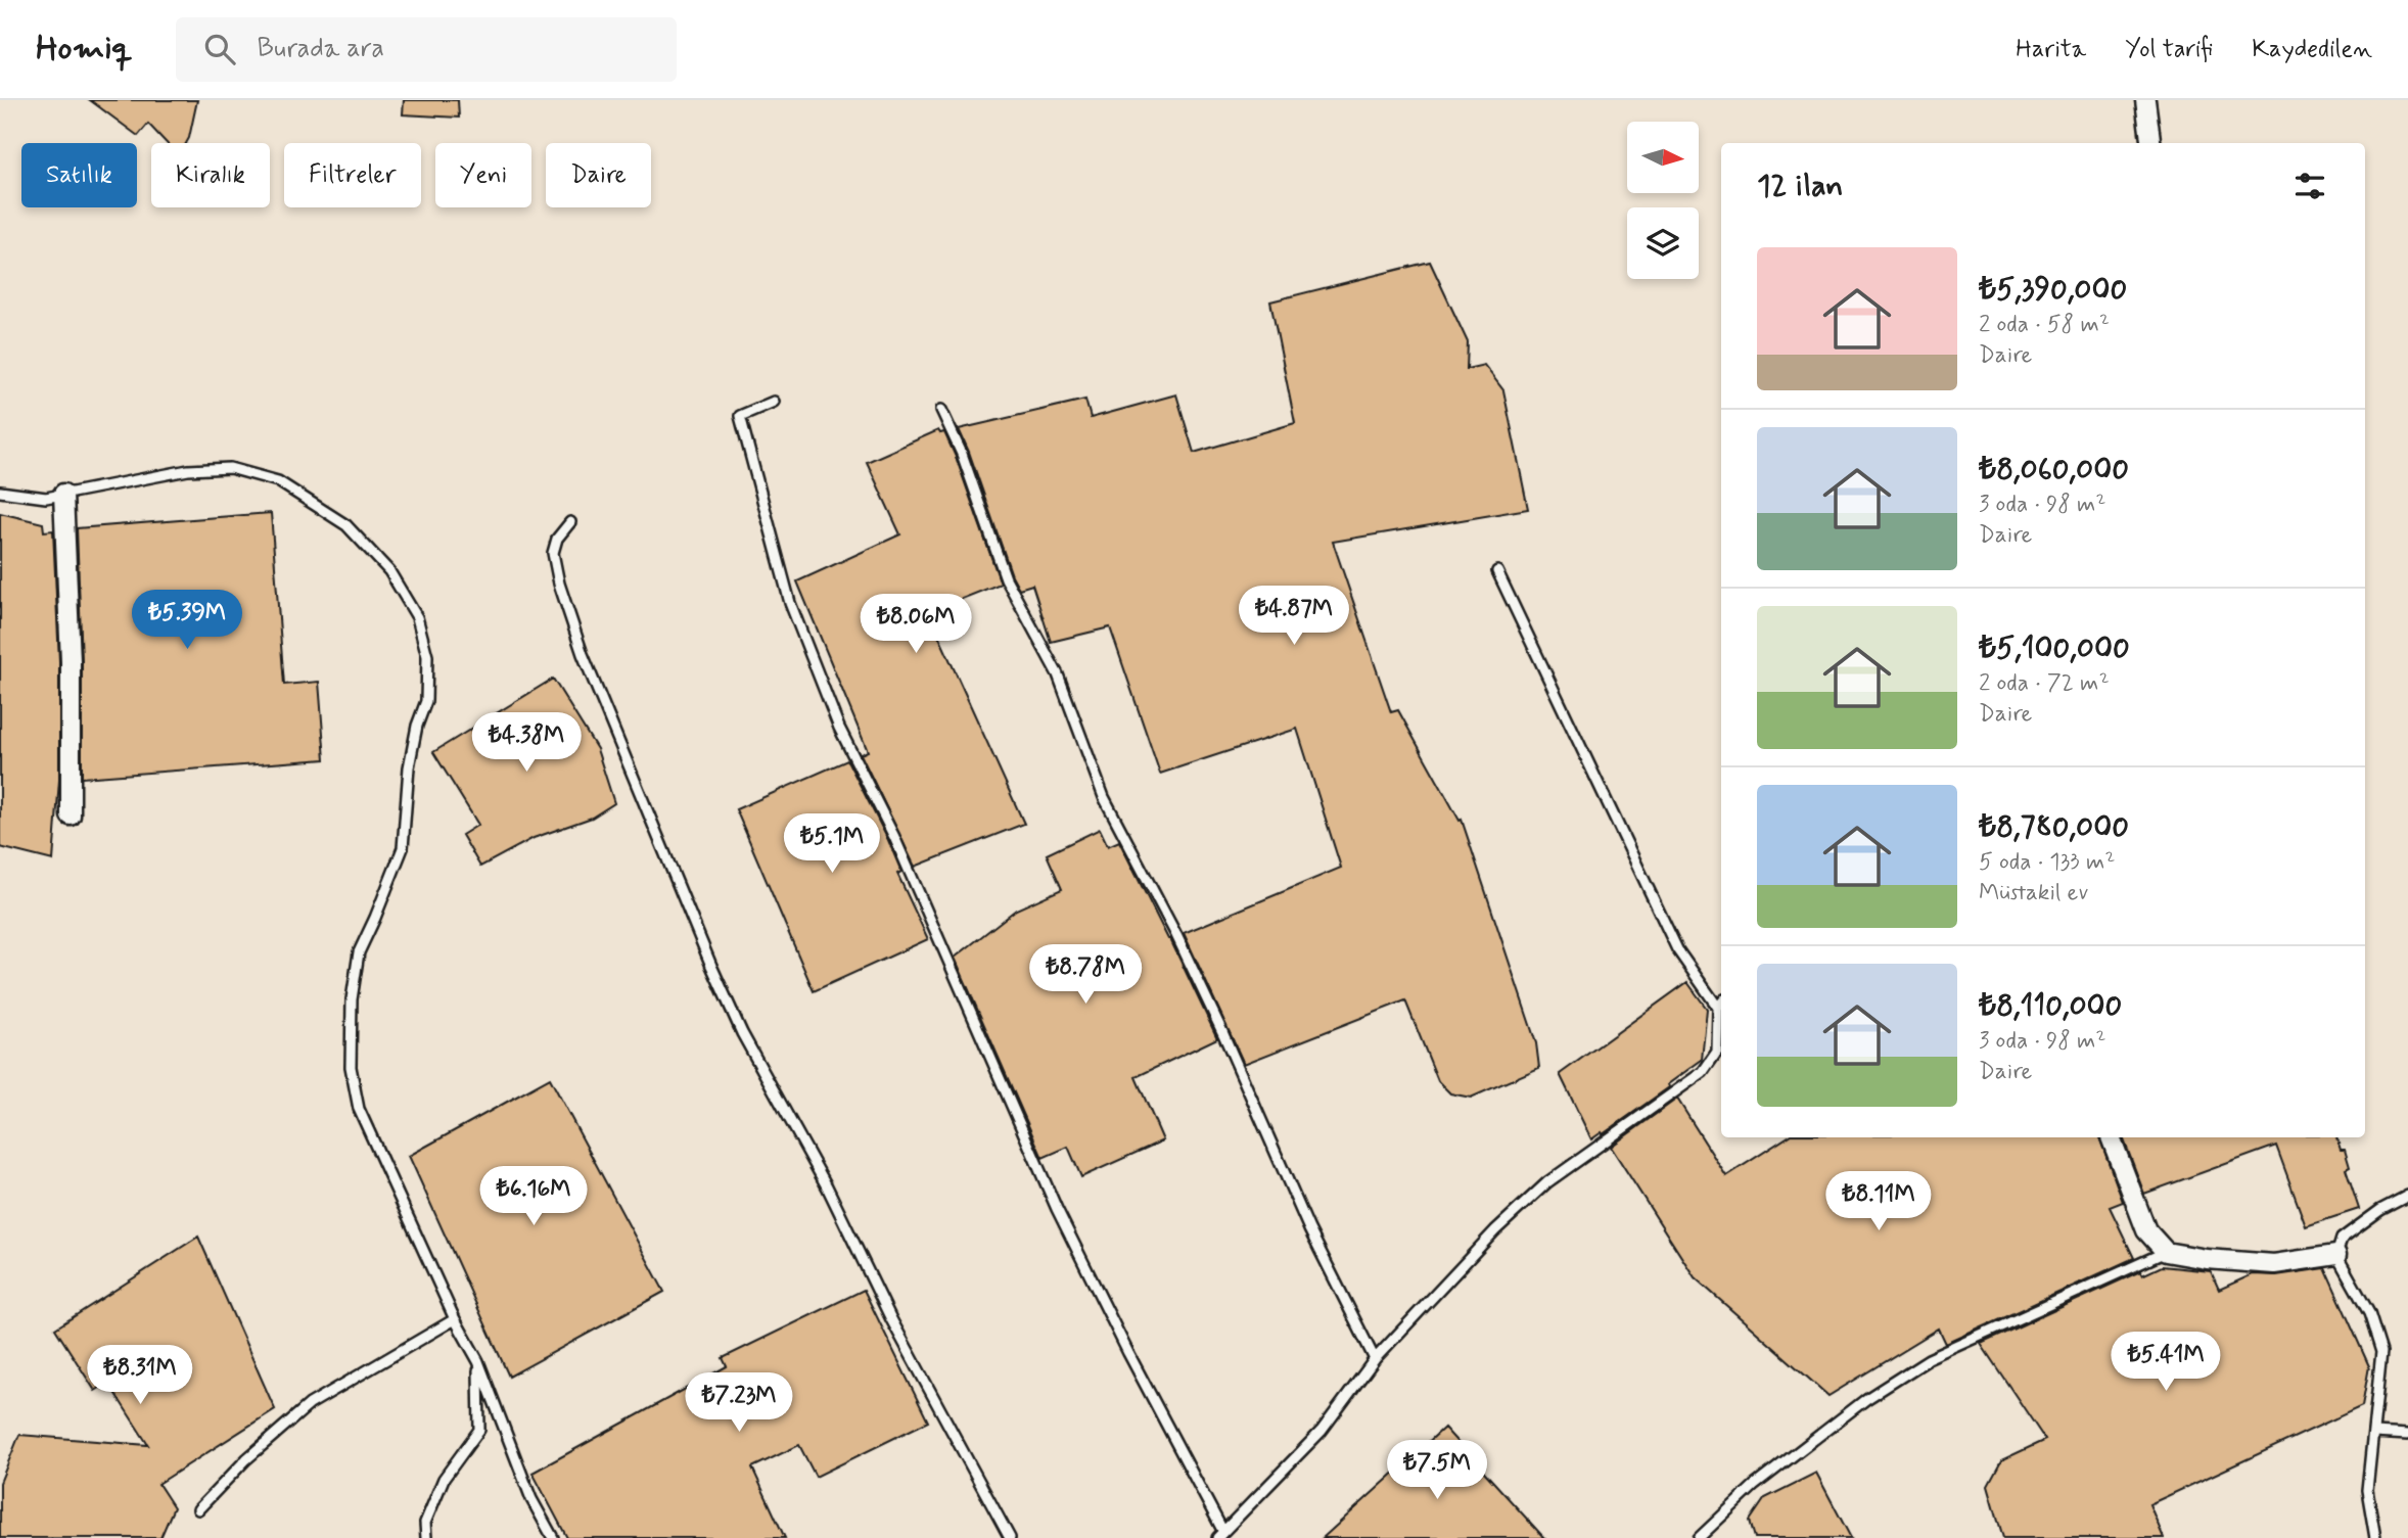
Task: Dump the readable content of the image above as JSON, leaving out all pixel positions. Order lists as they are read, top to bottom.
{
  "north": "right",
  "page": {
    "header": "Homiq",
    "search": "Burada ara",
    "nav": ["Harita", "Yol tarifi", "Kaydedilen"],
    "chip": [
      "Satılık",
      "Kiralık",
      "Filtreler",
      "Yeni",
      "Daire"
    ],
    "heading": "12 ilan",
    "list": [
      {
        "name": "₺5,390,000",
        "note": "2 oda · 58 m² · Daire"
      },
      {
        "name": "₺8,060,000",
        "note": "3 oda · 98 m² · Daire"
      },
      {
        "name": "₺5,100,000",
        "note": "2 oda · 72 m² · Daire"
      },
      {
        "name": "₺8,780,000",
        "note": "5 oda · 133 m² · Müstakil ev"
      },
      {
        "name": "₺8,110,000",
        "note": "3 oda · 98 m² · Daire"
      }
    ],
    "price": [
      "₺4.87M",
      "₺5.39M",
      "₺8.06M",
      "₺4.38M",
      "₺5.1M",
      "₺8.78M",
      "₺6.16M",
      "₺8.11M",
      "₺5.41M",
      "₺8.31M",
      "₺7.23M",
      "₺7.5M"
    ]
  }
}
